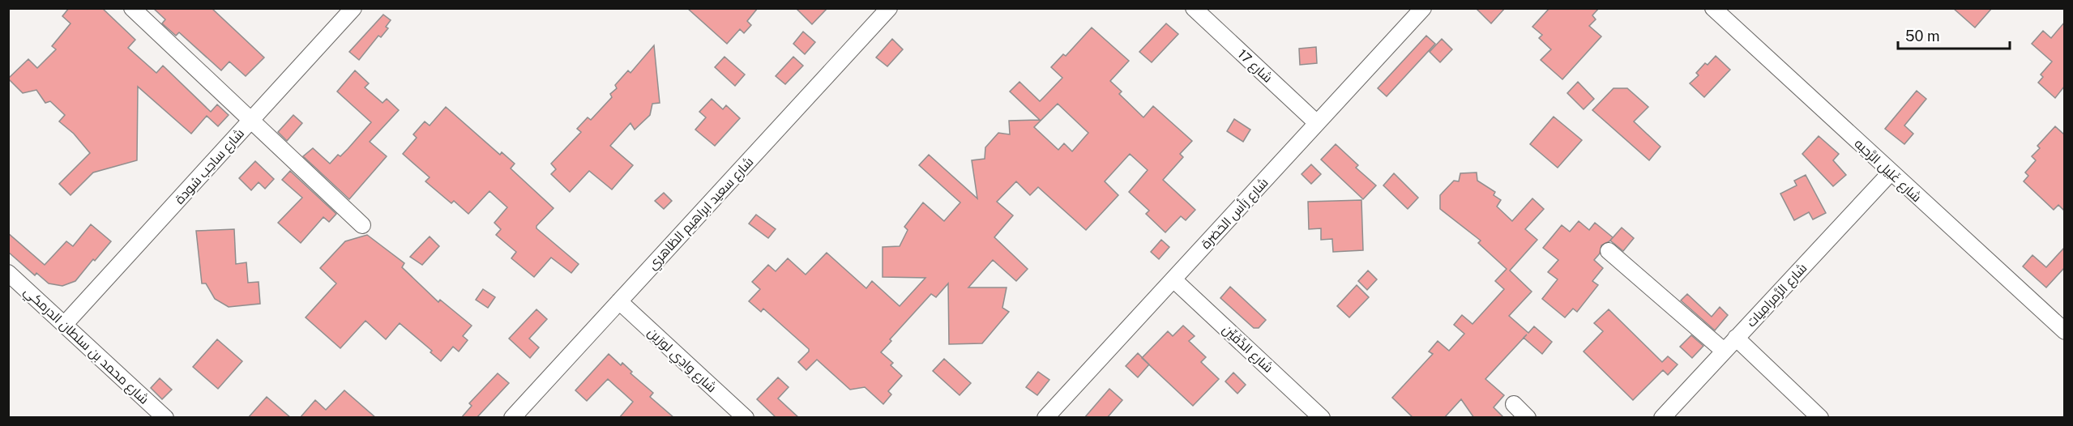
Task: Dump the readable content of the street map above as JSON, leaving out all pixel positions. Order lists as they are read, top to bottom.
{
  "streets": {
    "street": [
      "شارع 17",
      "شارع ساحِب سُودة",
      "شارع غَلِيل الرَّحبه",
      "شارع سعيد ابراهيم الظاهري",
      "شارع رَأس الحَضرة",
      "شارع الرَّمرامِيات",
      "شارع محمد بن سلطان الدرمكي",
      "شارع الدِّفَيِّن",
      "شارع وادِي لورَين"
    ]
  },
  "crossings": [
    ["شارع 17", "شارع رَأس الحَضرة"],
    ["شارع ساحِب سُودة", "شارع محمد بن سلطان الدرمكي"],
    ["شارع غَلِيل الرَّحبه", "شارع الرَّمرامِيات"],
    ["شارع سعيد ابراهيم الظاهري", "شارع وادِي لورَين"],
    ["شارع رَأس الحَضرة", "شارع الدِّفَيِّن"]
  ],
  "scale_bar": "50 m"
}
